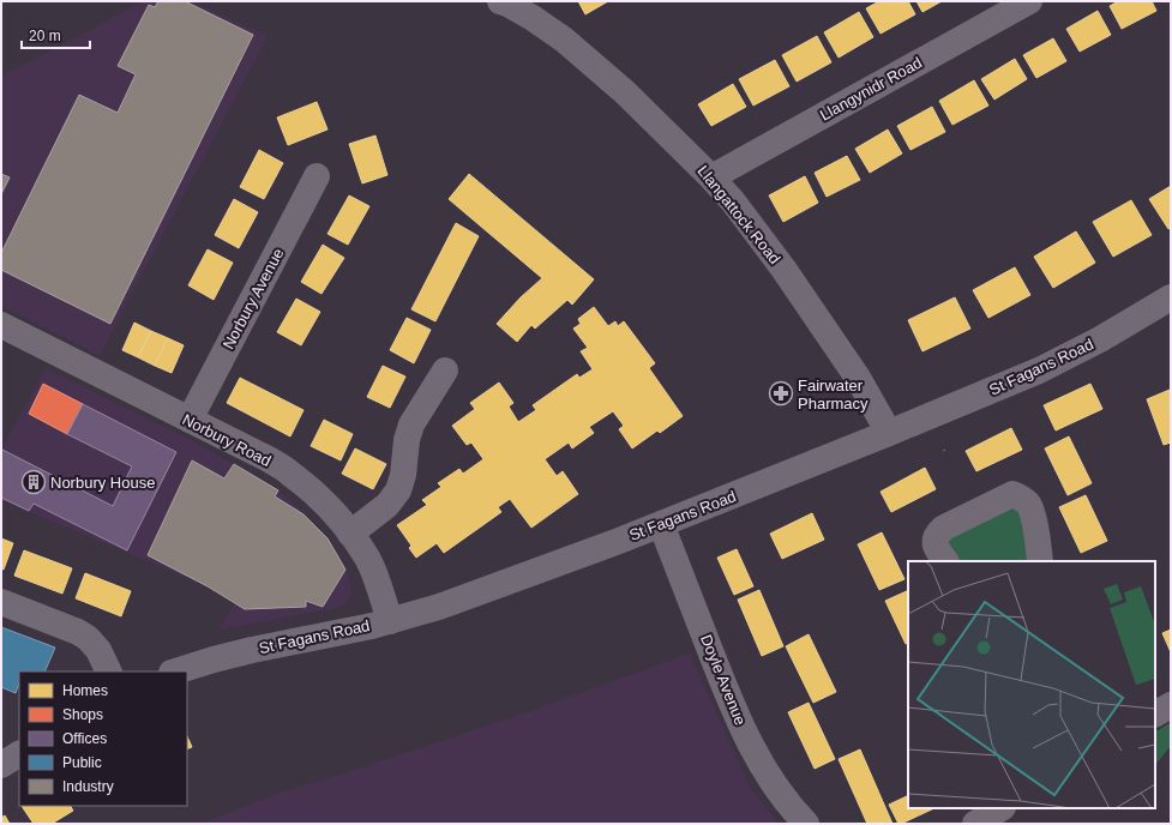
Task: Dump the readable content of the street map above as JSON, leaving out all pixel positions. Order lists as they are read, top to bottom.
{
  "streets": {
    "street": [
      "Llangynidr Road",
      "Llangattock Road",
      "Norbury Avenue",
      "St Fagans Road",
      "Norbury Road",
      "Doyle Avenue"
    ]
  },
  "crossings": [
    ["Llangynidr Road", "Llangattock Road"],
    ["Llangattock Road", "St Fagans Road"],
    ["Norbury Avenue", "Norbury Road"],
    ["St Fagans Road", "Norbury Road"],
    ["St Fagans Road", "Doyle Avenue"]
  ],
  "places": {
    "pharmacy": ["Fairwater Pharmacy"],
    "building": ["Norbury House"]
  },
  "legend": [
    "Homes",
    "Shops",
    "Offices",
    "Public",
    "Industry"
  ],
  "scale_bar": "20 m"
}
